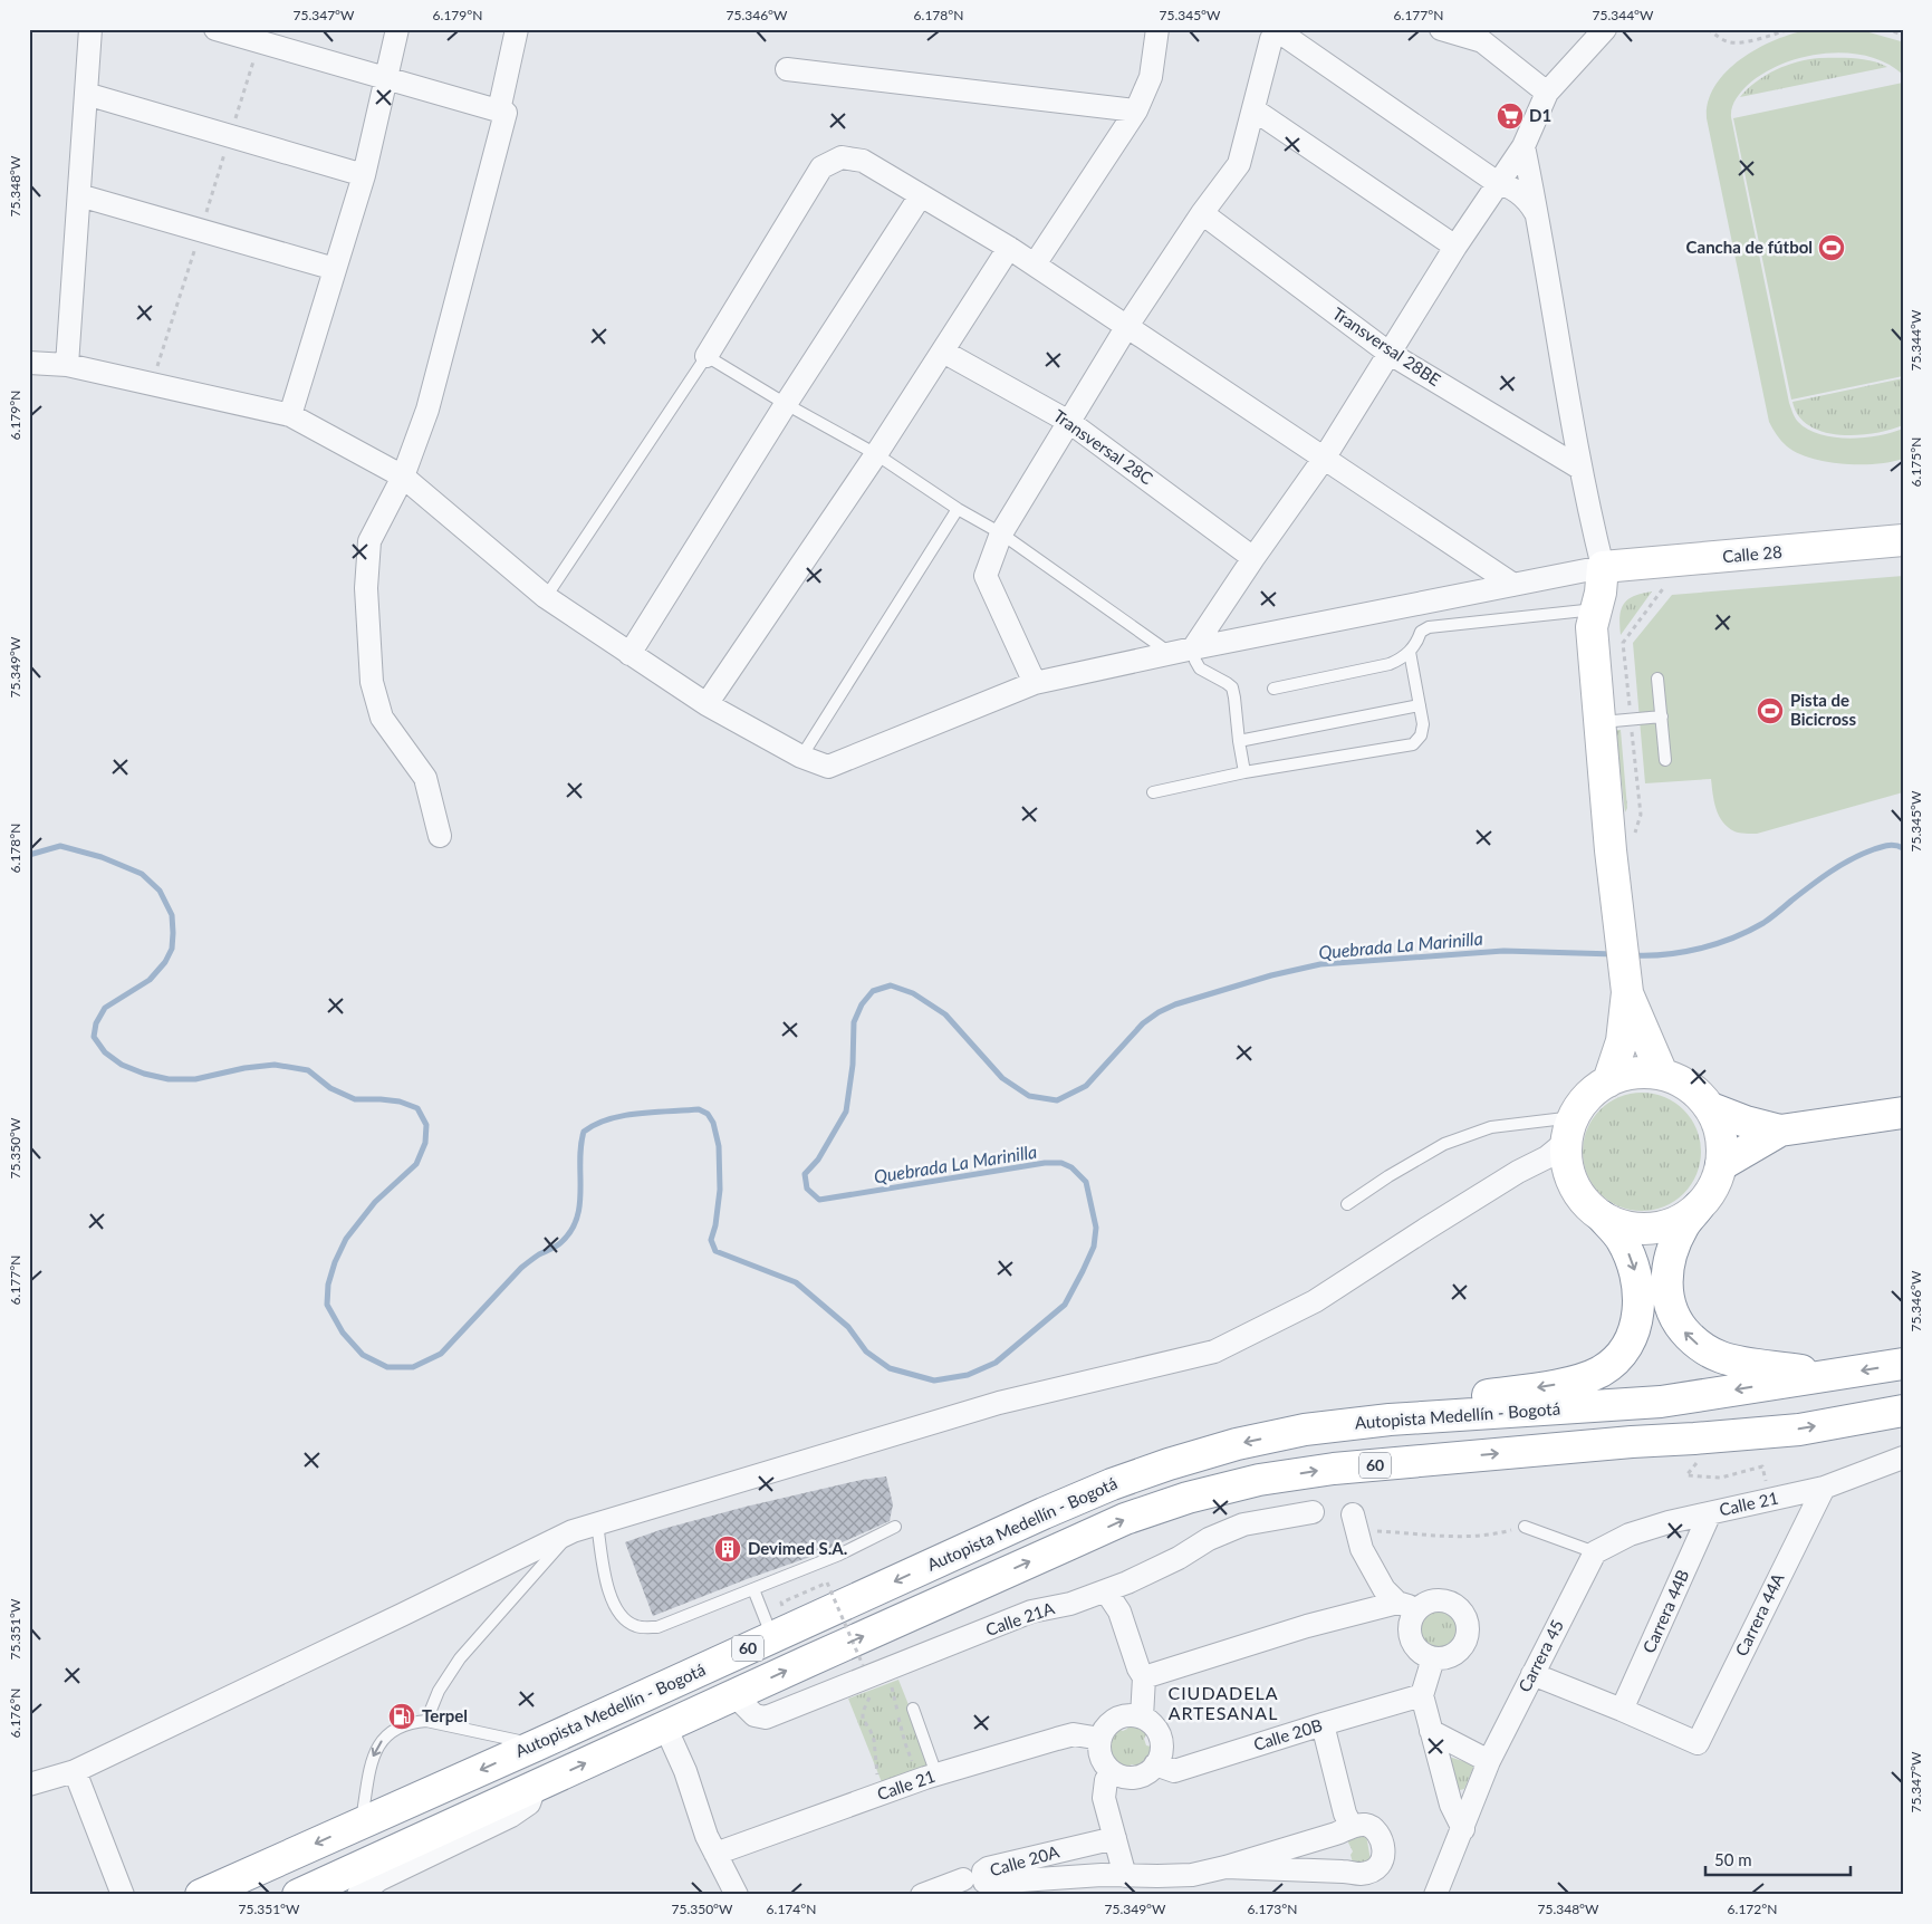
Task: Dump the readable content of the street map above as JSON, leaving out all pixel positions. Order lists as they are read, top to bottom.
{
  "streets": {
    "main road": ["Calle 28", "Autopista Medellín - Bogotá", "60"],
    "street": [
      "Transversal 28BE",
      "Transversal 28C",
      "Calle 21",
      "Carrera 44B",
      "Carrera 44A",
      "Calle 21A",
      "Carrera 45",
      "Calle 20B",
      "Calle 20A"
    ]
  },
  "crossings": [
    ["60", "Calle 21A"],
    ["Calle 21", "Carrera 44B"],
    ["Calle 21", "Carrera 44A"],
    ["Calle 21", "Carrera 45"],
    ["Calle 21", "Calle 20B"],
    ["Carrera 44B", "Carrera 44A"]
  ],
  "districts": ["CIUDADELA ARTESANAL"],
  "water": ["Quebrada La Marinilla"],
  "places": {
    "supermarket": ["D1"],
    "sports": ["Cancha de fútbol", "Pista de Bicicross"],
    "building": ["Devimed S.A."],
    "fuel station": ["Terpel"]
  },
  "scale_bar": "50 m",
  "coordinates": [
    "75.347°W",
    "6.179°N",
    "75.346°W",
    "6.178°N",
    "75.345°W",
    "6.177°N",
    "75.344°W",
    "75.348°W",
    "6.175°N",
    "75.349°W",
    "75.350°W",
    "75.351°W",
    "6.176°N",
    "6.174°N",
    "6.173°N",
    "6.172°N"
  ]
}
